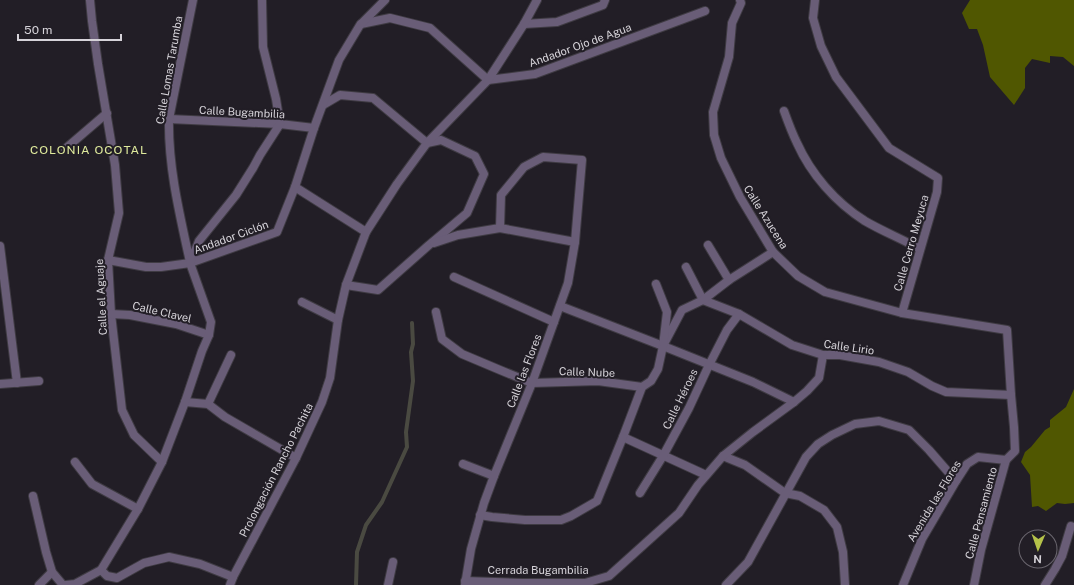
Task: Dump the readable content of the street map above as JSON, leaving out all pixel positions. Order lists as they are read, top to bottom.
{
  "streets": {
    "street": [
      "Andador Ojo de Agua",
      "Calle Lomas Tarumba",
      "Calle Bugambilia",
      "Calle Azucena",
      "Andador Ciclón",
      "Calle Cerro Meyuca",
      "Calle el Aguaje",
      "Calle Clavel",
      "Calle Lirio",
      "Calle las Flores",
      "Calle Nube",
      "Calle Héroes",
      "Prolongación Rancho Pachita",
      "Avenida las Flores",
      "Calle Pensamiento",
      "Cerrada Bugambilia"
    ]
  },
  "crossings": [
    ["Andador Ojo de Agua", "Prolongación Rancho Pachita"],
    ["Calle Lomas Tarumba", "Calle Bugambilia"],
    ["Calle Lomas Tarumba", "Andador Ciclón"],
    ["Calle Bugambilia", "Andador Ciclón"],
    ["Calle Azucena", "Calle Cerro Meyuca"],
    ["Calle Azucena", "Calle Pensamiento"],
    ["Andador Ciclón", "Calle el Aguaje"],
    ["Calle el Aguaje", "Calle Clavel"],
    ["Calle Lirio", "Calle Héroes"],
    ["Calle Lirio", "Calle Pensamiento"],
    ["Calle las Flores", "Calle Nube"],
    ["Calle las Flores", "Cerrada Bugambilia"],
    ["Avenida las Flores", "Calle Pensamiento"]
  ],
  "districts": ["COLONIA OCOTAL"],
  "scale_bar": "50 m",
  "north": "bottom"
}
